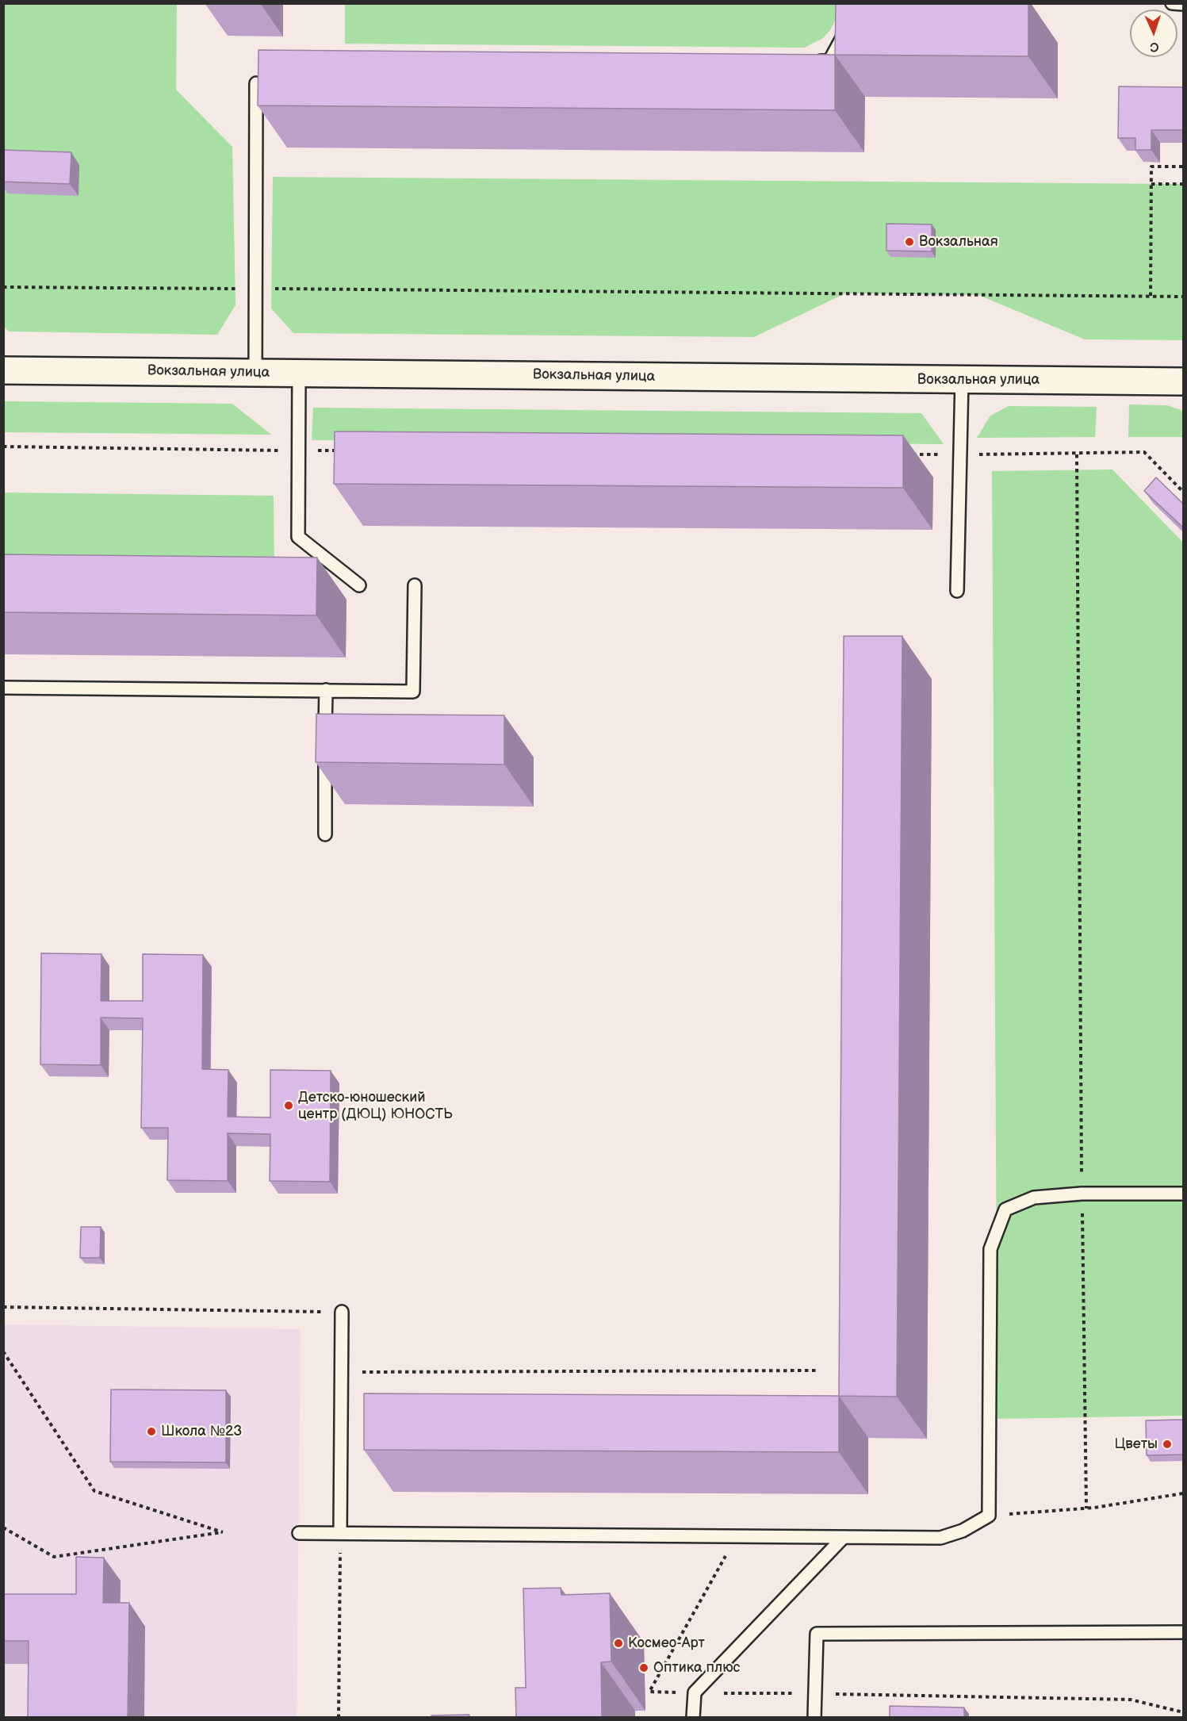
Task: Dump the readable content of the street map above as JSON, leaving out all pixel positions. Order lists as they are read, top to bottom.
{
  "streets": {
    "main road": ["Вокзальная улица"]
  },
  "places": [
    "Вокзальная",
    "Детско-юношеский центр (ДЮЦ) ЮНОСТЬ",
    "Школа №23",
    "Цветы",
    "Космео-Арт",
    "Оптика плюс"
  ],
  "north": "bottom"
}
